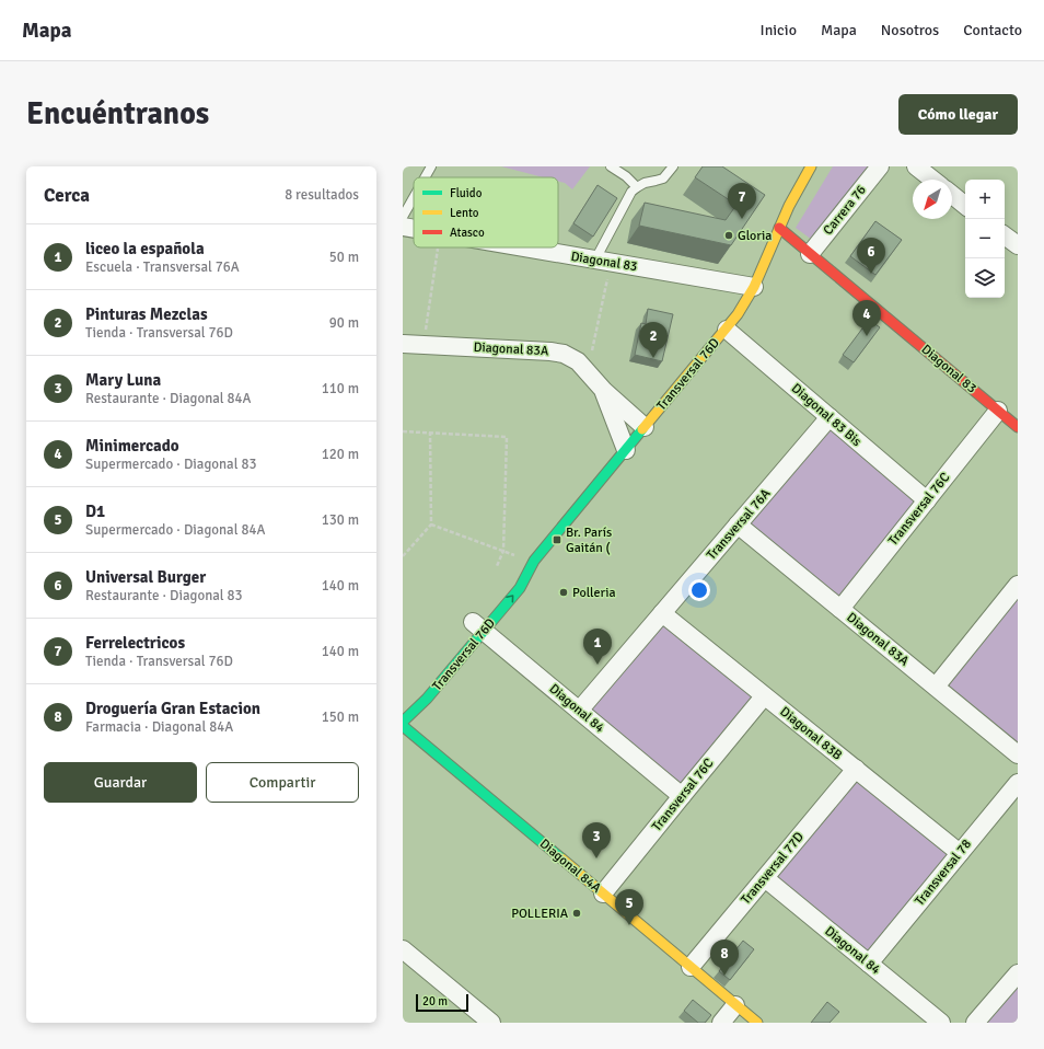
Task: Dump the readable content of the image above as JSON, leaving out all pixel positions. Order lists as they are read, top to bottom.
{
  "streets": {
    "street": [
      "Carrera 76",
      "Diagonal 83",
      "Diagonal 83A",
      "Transversal 76D",
      "Diagonal 83 Bis",
      "Transversal 76C",
      "Transversal 76A",
      "Diagonal 84",
      "Diagonal 83B",
      "Diagonal 84A",
      "Transversal 77D",
      "Transversal 78"
    ]
  },
  "crossings": [
    ["Carrera 76", "Diagonal 83"],
    ["Diagonal 83", "Transversal 76D"],
    ["Diagonal 83", "Transversal 76C"],
    ["Diagonal 83A", "Transversal 76D"],
    ["Diagonal 83A", "Transversal 76C"],
    ["Diagonal 83A", "Transversal 76A"],
    ["Transversal 76D", "Diagonal 83 Bis"],
    ["Transversal 76D", "Diagonal 84"],
    ["Diagonal 83 Bis", "Transversal 76C"],
    ["Diagonal 83 Bis", "Transversal 76A"],
    ["Transversal 76C", "Diagonal 84"],
    ["Transversal 76C", "Diagonal 83B"],
    ["Transversal 76C", "Diagonal 84A"],
    ["Transversal 76A", "Diagonal 84"],
    ["Transversal 76A", "Diagonal 83B"],
    ["Diagonal 84", "Transversal 77D"],
    ["Diagonal 84", "Transversal 78"],
    ["Diagonal 83B", "Transversal 77D"],
    ["Diagonal 83B", "Transversal 78"],
    ["Diagonal 84A", "Transversal 77D"]
  ],
  "places": {
    "other": ["Gloria", "Polleria", "POLLERIA"],
    "transit": ["Br. París Gaitán ("]
  },
  "legend": ["Fluido", "Lento", "Atasco"],
  "scale_bar": "20 m",
  "north": "bottom left",
  "page": {
    "header": "Mapa",
    "nav": [
      "Inicio",
      "Mapa",
      "Nosotros",
      "Contacto"
    ],
    "buttons": [
      "Cómo llegar",
      ["Guardar", "Compartir"]
    ],
    "title": "Encuéntranos",
    "heading": ["Cerca", "8 resultados"],
    "map_buttons": ["+", "−"],
    "pins": [
      "7",
      "6",
      "4",
      "2",
      "1",
      "3",
      "5",
      "8"
    ],
    "list": [
      {
        "mark": "1",
        "name": "liceo la española",
        "note": "Escuela · Transversal 76A",
        "value": "50 m"
      },
      {
        "mark": "2",
        "name": "Pinturas Mezclas",
        "note": "Tienda · Transversal 76D",
        "value": "90 m"
      },
      {
        "mark": "3",
        "name": "Mary Luna",
        "note": "Restaurante · Diagonal 84A",
        "value": "110 m"
      },
      {
        "mark": "4",
        "name": "Minimercado",
        "note": "Supermercado · Diagonal 83",
        "value": "120 m"
      },
      {
        "mark": "5",
        "name": "D1",
        "note": "Supermercado · Diagonal 84A",
        "value": "130 m"
      },
      {
        "mark": "6",
        "name": "Universal Burger",
        "note": "Restaurante · Diagonal 83",
        "value": "140 m"
      },
      {
        "mark": "7",
        "name": "Ferrelectricos",
        "note": "Tienda · Transversal 76D",
        "value": "140 m"
      },
      {
        "mark": "8",
        "name": "Droguería Gran Estacion",
        "note": "Farmacia · Diagonal 84A",
        "value": "150 m"
      }
    ],
    "scale": "20 m"
  }
}
